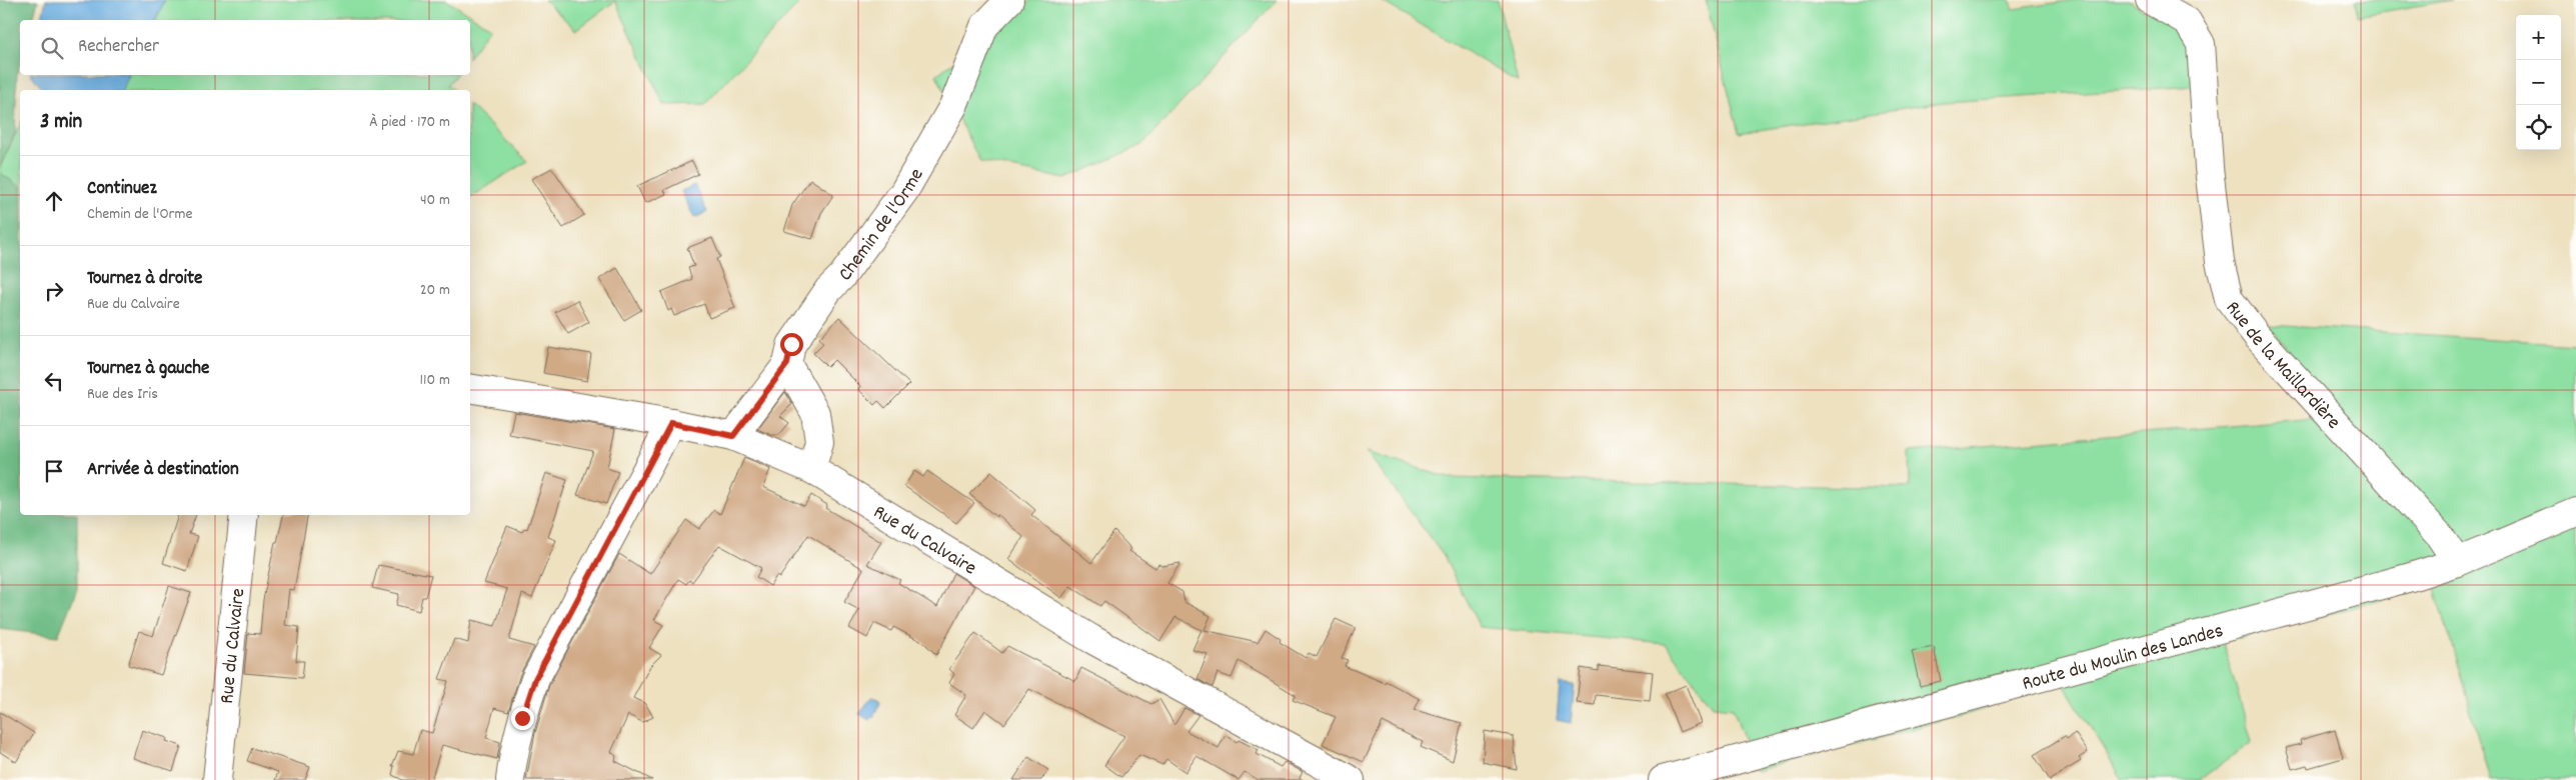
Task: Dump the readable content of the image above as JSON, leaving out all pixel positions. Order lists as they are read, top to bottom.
{
  "streets": {
    "street": [
      "Chemin de l'Orme",
      "Rue de la Maillardière",
      "Rue du Calvaire",
      "Route du Moulin des Landes"
    ]
  },
  "crossings": [
    ["Chemin de l'Orme", "Rue du Calvaire"],
    ["Rue de la Maillardière", "Route du Moulin des Landes"]
  ],
  "page": {
    "map_buttons": ["+", "−"],
    "search": "Rechercher",
    "heading": ["3 min", "À pied · 170 m"],
    "list": [
      ["Continuez", "Chemin de l'Orme", "40 m"],
      ["Tournez à droite", "Rue du Calvaire", "20 m"],
      ["Tournez à gauche", "Rue des Iris", "110 m"],
      "Arrivée à destination"
    ]
  }
}
